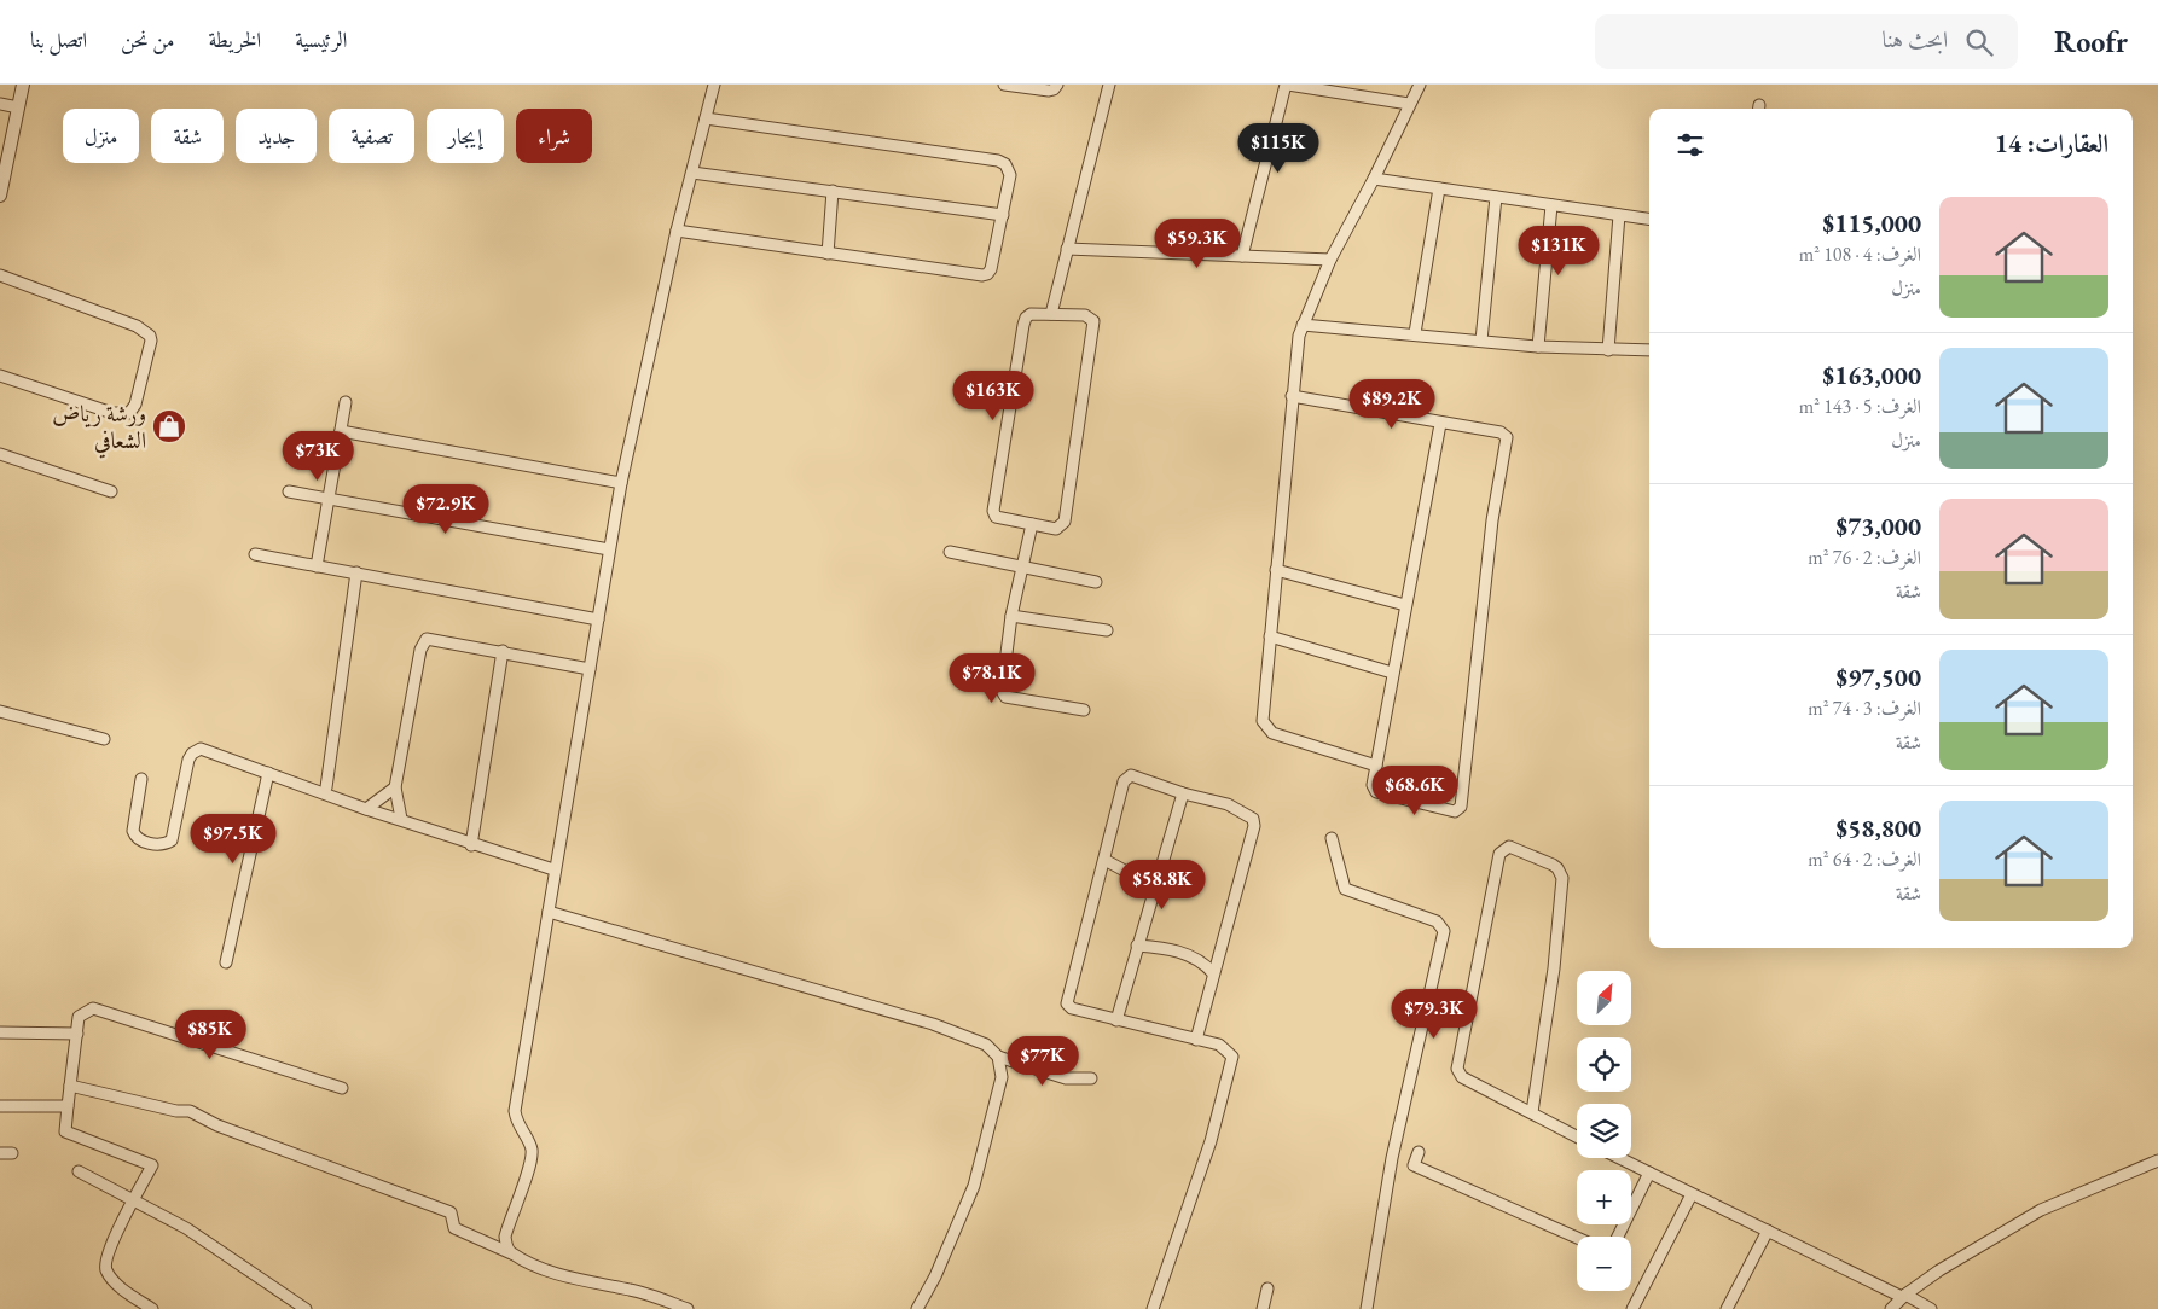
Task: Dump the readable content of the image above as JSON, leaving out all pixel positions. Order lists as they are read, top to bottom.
{
  "places": {
    "shop": ["ورشة رياض الشعافي"]
  },
  "north": "top right",
  "page": {
    "header": "Roofr",
    "search": "ابحث هنا",
    "nav": [
      "الرئيسية",
      "الخريطة",
      "من نحن",
      "اتصل بنا"
    ],
    "chip": [
      "شراء",
      "إيجار",
      "تصفية",
      "جديد",
      "شقة",
      "منزل"
    ],
    "heading": "العقارات: 14",
    "price": [
      "$115K",
      "$59.3K",
      "$131K",
      "$163K",
      "$89.2K",
      "$73K",
      "$72.9K",
      "$78.1K",
      "$68.6K",
      "$97.5K",
      "$58.8K",
      "$79.3K",
      "$85K",
      "$77K"
    ],
    "list": [
      {
        "name": "$115,000",
        "note": "الغرف: 4 · 108 m² · منزل"
      },
      {
        "name": "$163,000",
        "note": "الغرف: 5 · 143 m² · منزل"
      },
      {
        "name": "$73,000",
        "note": "الغرف: 2 · 76 m² · شقة"
      },
      {
        "name": "$97,500",
        "note": "الغرف: 3 · 74 m² · شقة"
      },
      {
        "name": "$58,800",
        "note": "الغرف: 2 · 64 m² · شقة"
      }
    ],
    "map_buttons": ["+", "−"]
  }
}
